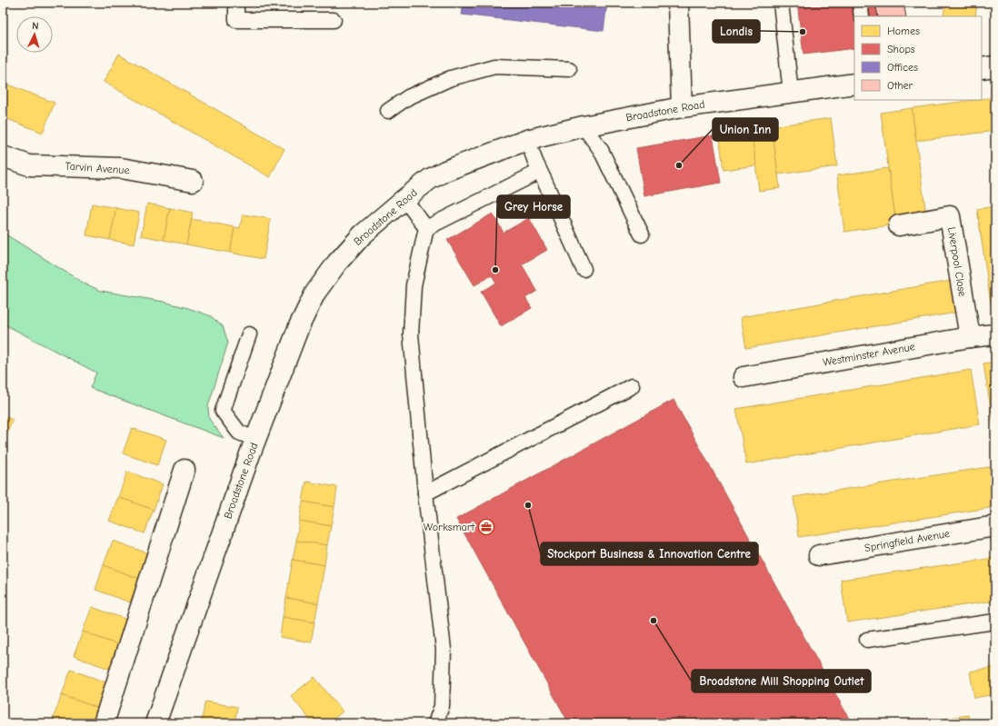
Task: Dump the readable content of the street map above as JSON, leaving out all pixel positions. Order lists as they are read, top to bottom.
{
  "streets": {
    "street": [
      "Broadstone Road",
      "Tarvin Avenue",
      "Liverpool Close",
      "Westminster Avenue",
      "Springfield Avenue"
    ]
  },
  "crossings": [
    ["Liverpool Close", "Westminster Avenue"]
  ],
  "places": {
    "other": [
      "Londis",
      "Union Inn",
      "Grey Horse",
      "Stockport Business & Innovation Centre",
      "Broadstone Mill Shopping Outlet"
    ],
    "office": ["Worksmart"]
  },
  "legend": [
    "Homes",
    "Shops",
    "Offices",
    "Other"
  ],
  "north": "top"
}
